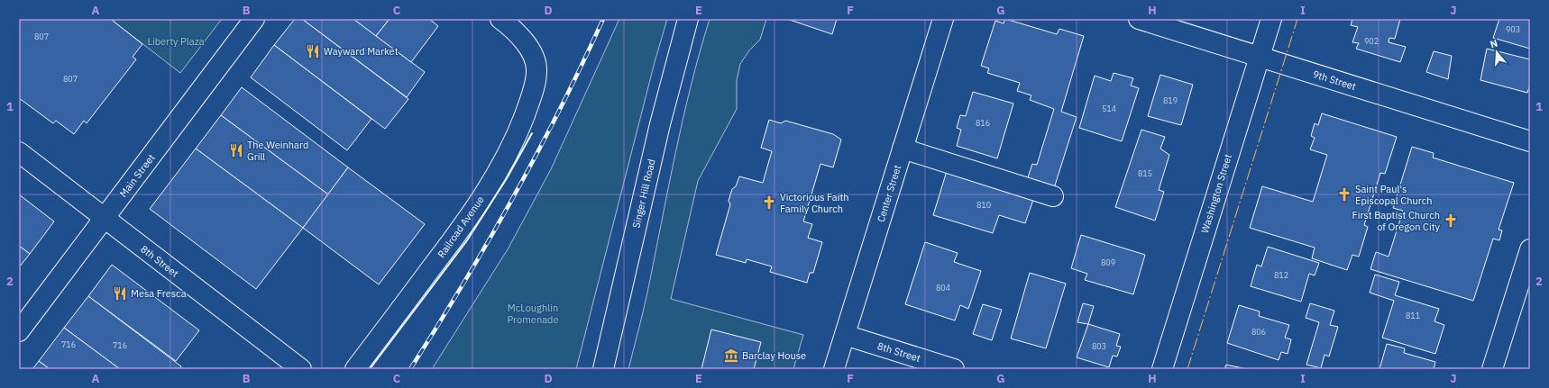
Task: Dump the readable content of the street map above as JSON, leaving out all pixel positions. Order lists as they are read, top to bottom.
{
  "streets": {
    "main road": [
      "9th Street",
      "Main Street",
      "Singer Hill Road",
      "Center Street",
      "Washington Street",
      "Railroad Avenue",
      "8th Street"
    ]
  },
  "crossings": [
    ["9th Street", "Washington Street"],
    ["Main Street", "8th Street"],
    ["Center Street", "8th Street"]
  ],
  "parks": ["Liberty Plaza", "McLoughlin Promenade"],
  "places": {
    "restaurant": ["Wayward Market", "The Weinhard Grill", "Mesa Fresca"],
    "church": ["Saint Paul's Episcopal Church", "Victorious Faith Family Church", "First Baptist Church of Oregon City"],
    "museum": ["Barclay House"]
  },
  "house_numbers": [
    "903",
    "807",
    "902",
    "807",
    "819",
    "514",
    "816",
    "815",
    "810",
    "809",
    "812",
    "804",
    "811",
    "806",
    "716",
    "716",
    "803"
  ],
  "north": "top",
  "grid": {
    "columns": [
      "A",
      "B",
      "C",
      "D",
      "E",
      "F",
      "G",
      "H",
      "I",
      "J"
    ],
    "rows": ["1", "2"]
  }
}
